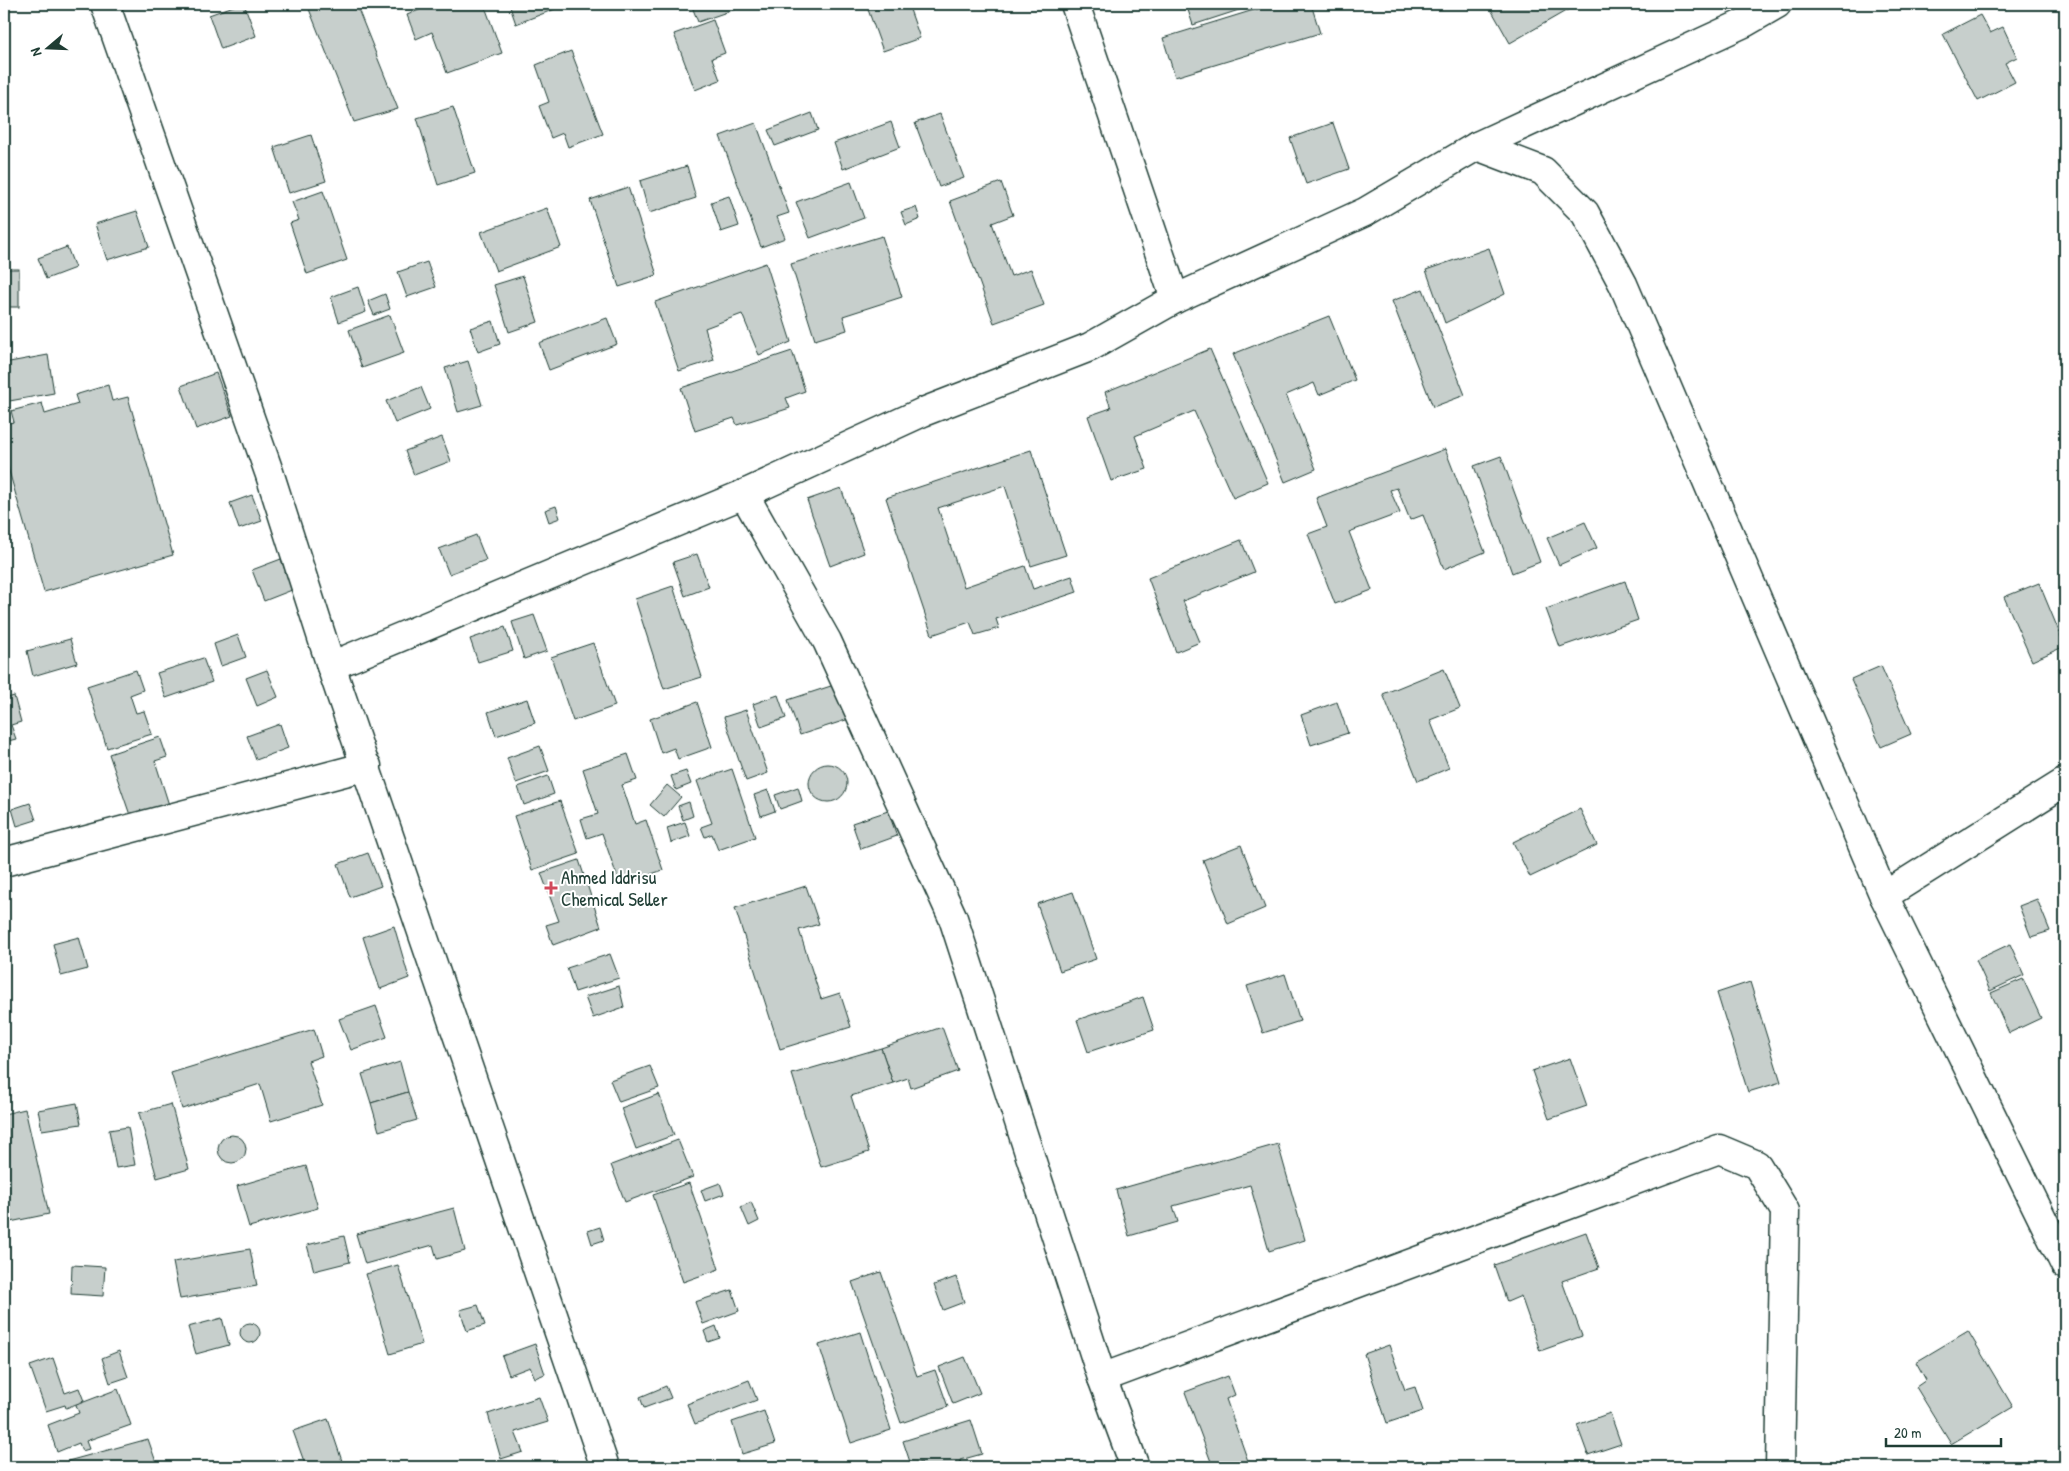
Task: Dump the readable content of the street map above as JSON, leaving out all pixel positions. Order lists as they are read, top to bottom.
{
  "places": {
    "health": ["Ahmed Iddrisu Chemical Seller"]
  },
  "scale_bar": "20 m",
  "north": "left"
}
